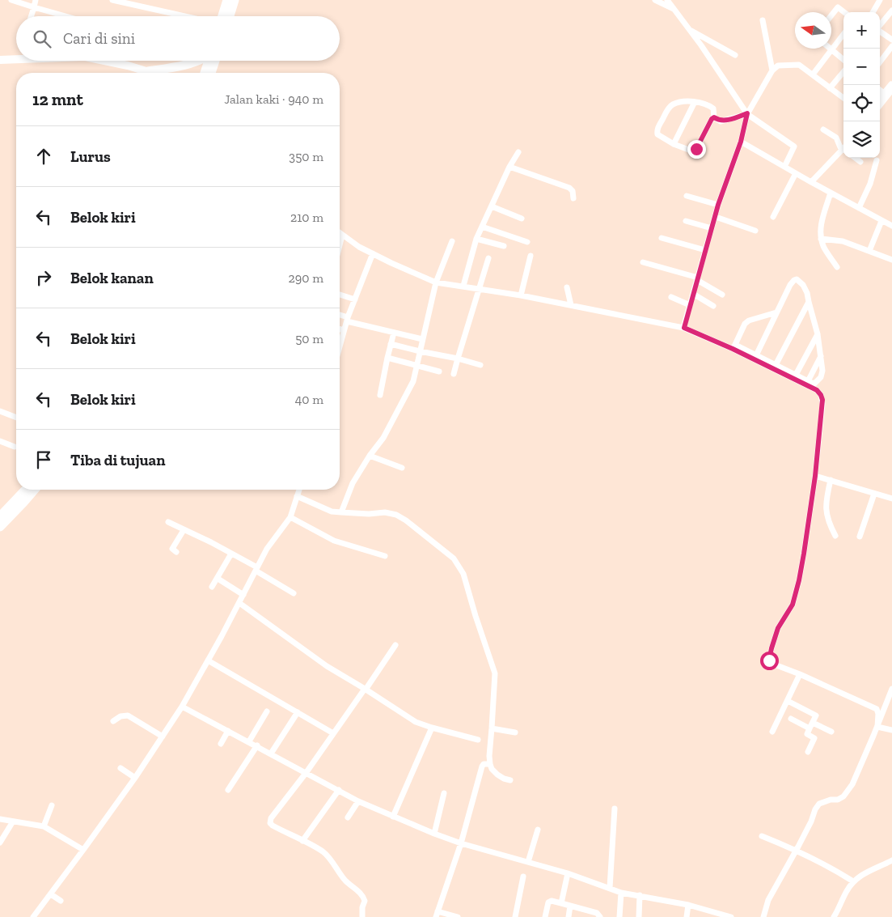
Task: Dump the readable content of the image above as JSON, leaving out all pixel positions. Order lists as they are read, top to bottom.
{
  "north": "left",
  "page": {
    "map_buttons": ["+", "−"],
    "search": "Cari di sini",
    "heading": ["12 mnt", "Jalan kaki · 940 m"],
    "list": [
      ["Lurus", "350 m"],
      ["Belok kiri", "210 m"],
      ["Belok kanan", "290 m"],
      ["Belok kiri", "50 m"],
      ["Belok kiri", "40 m"],
      "Tiba di tujuan"
    ]
  }
}
